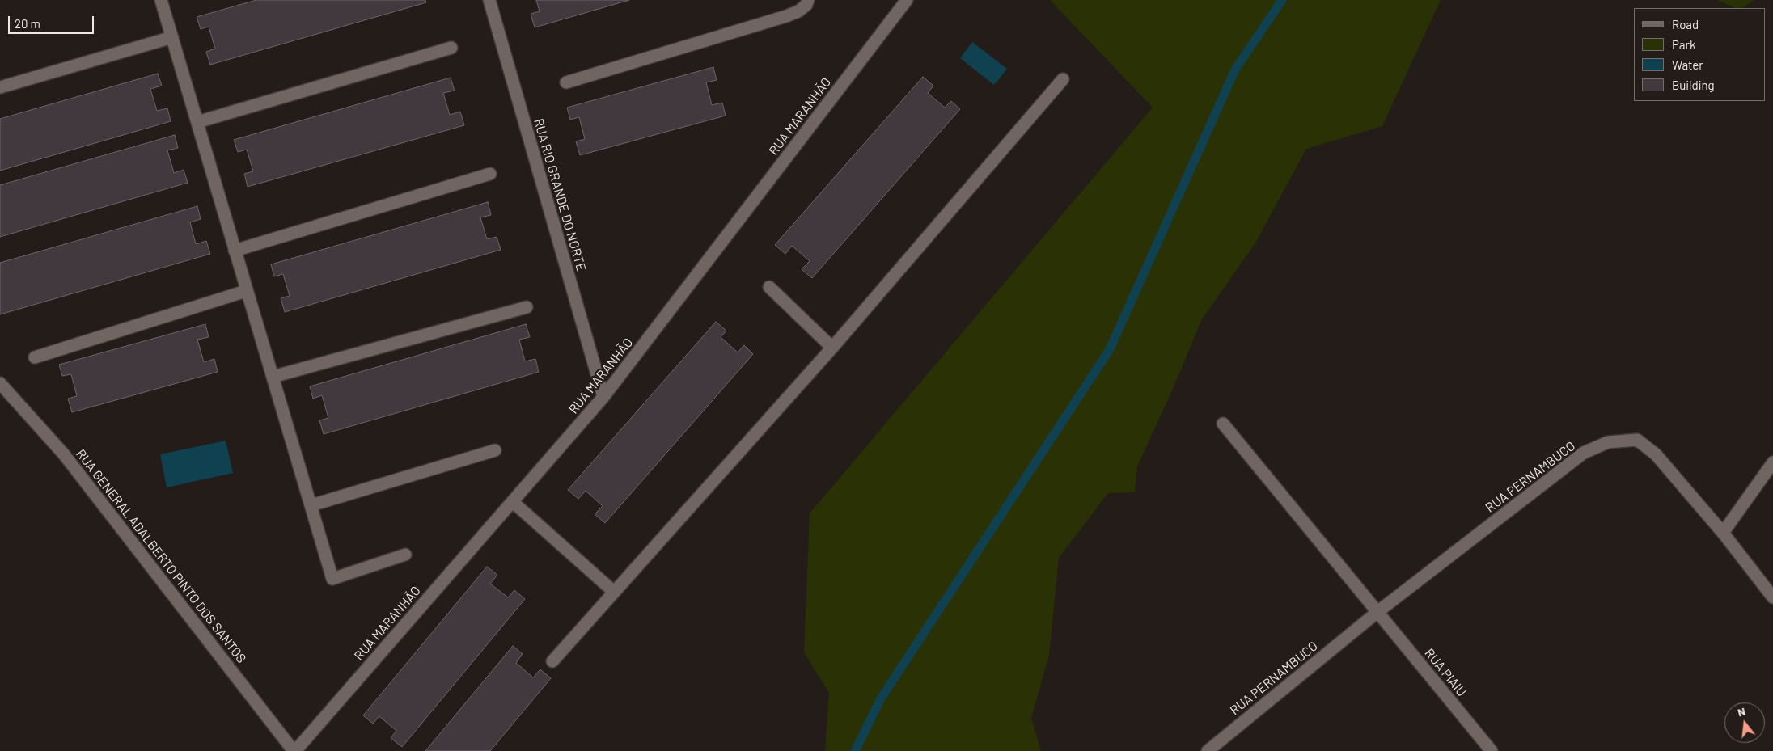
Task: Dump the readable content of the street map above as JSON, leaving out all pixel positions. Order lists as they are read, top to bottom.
{
  "streets": {
    "street": [
      "RUA MARANHÃO",
      "RUA RIO GRANDE DO NORTE",
      "RUA PERNAMBUCO",
      "RUA GENERAL ADALBERTO PINTO DOS SANTOS",
      "RUA PIAIU"
    ]
  },
  "crossings": [
    ["RUA MARANHÃO", "RUA RIO GRANDE DO NORTE"],
    ["RUA MARANHÃO", "RUA GENERAL ADALBERTO PINTO DOS SANTOS"],
    ["RUA PERNAMBUCO", "RUA PIAIU"]
  ],
  "legend": [
    "Road",
    "Park",
    "Water",
    "Building"
  ],
  "scale_bar": "20 m",
  "north": "top"
}
